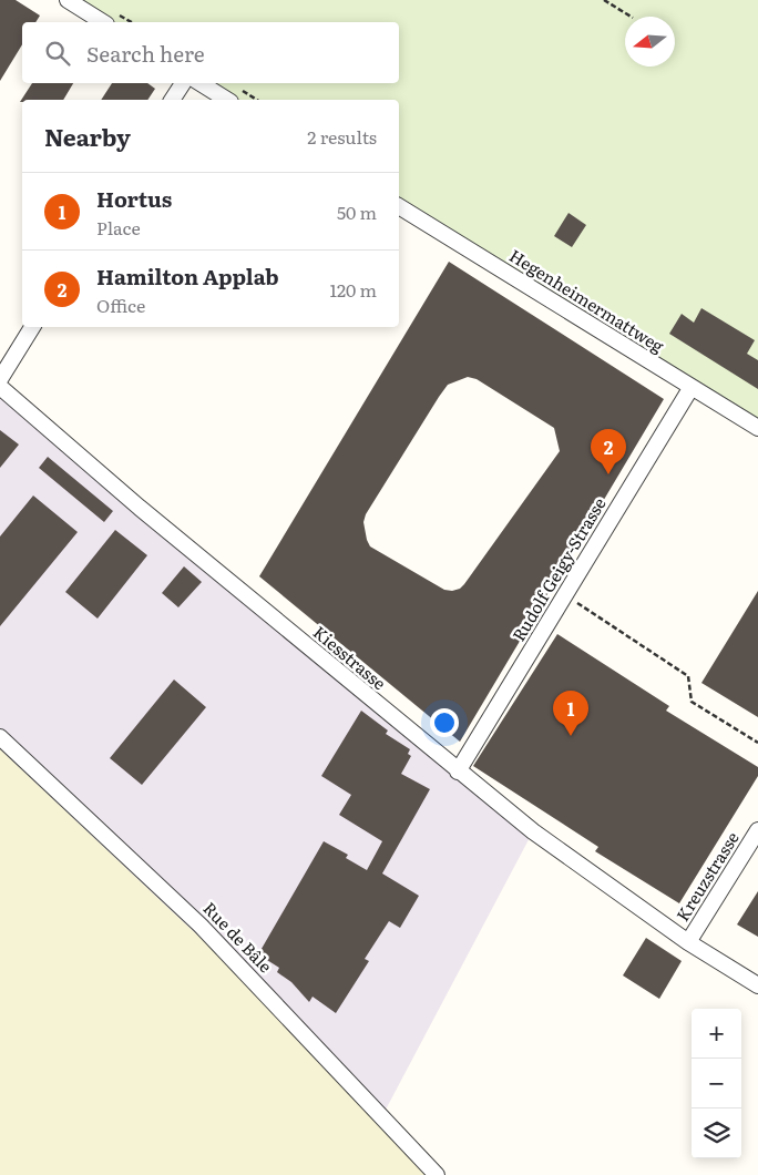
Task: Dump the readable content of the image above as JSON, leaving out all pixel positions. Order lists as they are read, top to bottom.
{
  "streets": {
    "street": [
      "Hegenheimermattweg",
      "Rudolf Geigy-Strasse",
      "Kiesstrasse",
      "Kreuzstrasse",
      "Rue de Bâle"
    ]
  },
  "crossings": [
    ["Hegenheimermattweg", "Rudolf Geigy-Strasse"],
    ["Rudolf Geigy-Strasse", "Kiesstrasse"],
    ["Kiesstrasse", "Kreuzstrasse"]
  ],
  "north": "left",
  "page": {
    "search": "Search here",
    "heading": ["Nearby", "2 results"],
    "list": [
      {
        "mark": "1",
        "name": "Hortus",
        "note": "Place",
        "value": "50 m"
      },
      {
        "mark": "2",
        "name": "Hamilton Applab",
        "note": "Office",
        "value": "120 m"
      }
    ],
    "pins": ["2", "1"],
    "map_buttons": ["+", "−"]
  }
}
